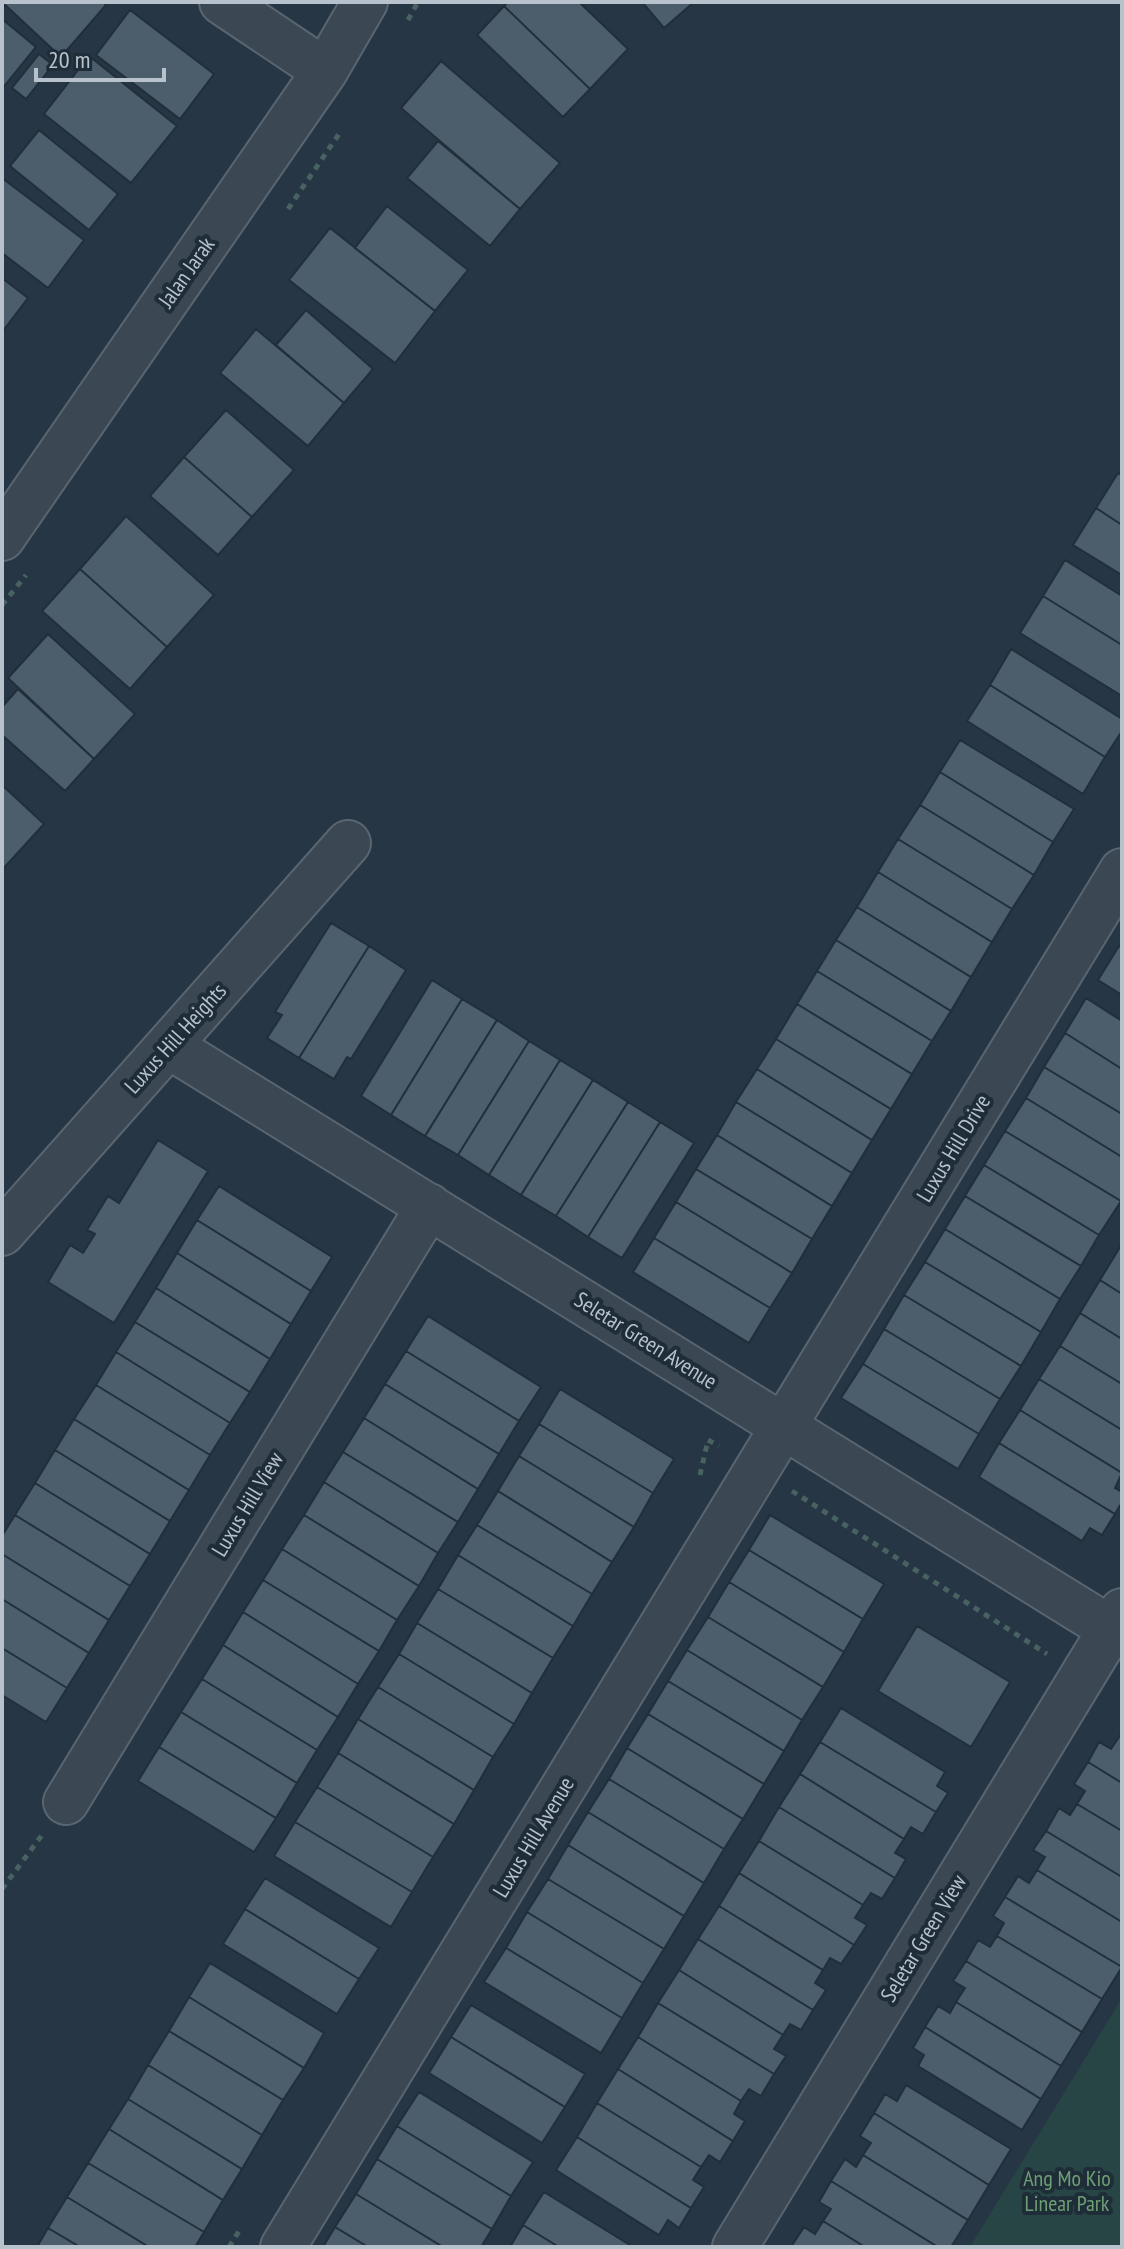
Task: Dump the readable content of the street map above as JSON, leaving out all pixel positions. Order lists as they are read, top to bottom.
{
  "streets": {
    "street": [
      "Jalan Jarak",
      "Luxus Hill Heights",
      "Luxus Hill Drive",
      "Seletar Green Avenue",
      "Luxus Hill View",
      "Luxus Hill Avenue",
      "Seletar Green View"
    ]
  },
  "crossings": [
    ["Luxus Hill Heights", "Seletar Green Avenue"],
    ["Luxus Hill Drive", "Seletar Green Avenue"],
    ["Luxus Hill Drive", "Luxus Hill Avenue"],
    ["Seletar Green Avenue", "Luxus Hill View"],
    ["Seletar Green Avenue", "Luxus Hill Avenue"],
    ["Seletar Green Avenue", "Seletar Green View"]
  ],
  "parks": ["Ang Mo Kio Linear Park"],
  "scale_bar": "20 m"
}
